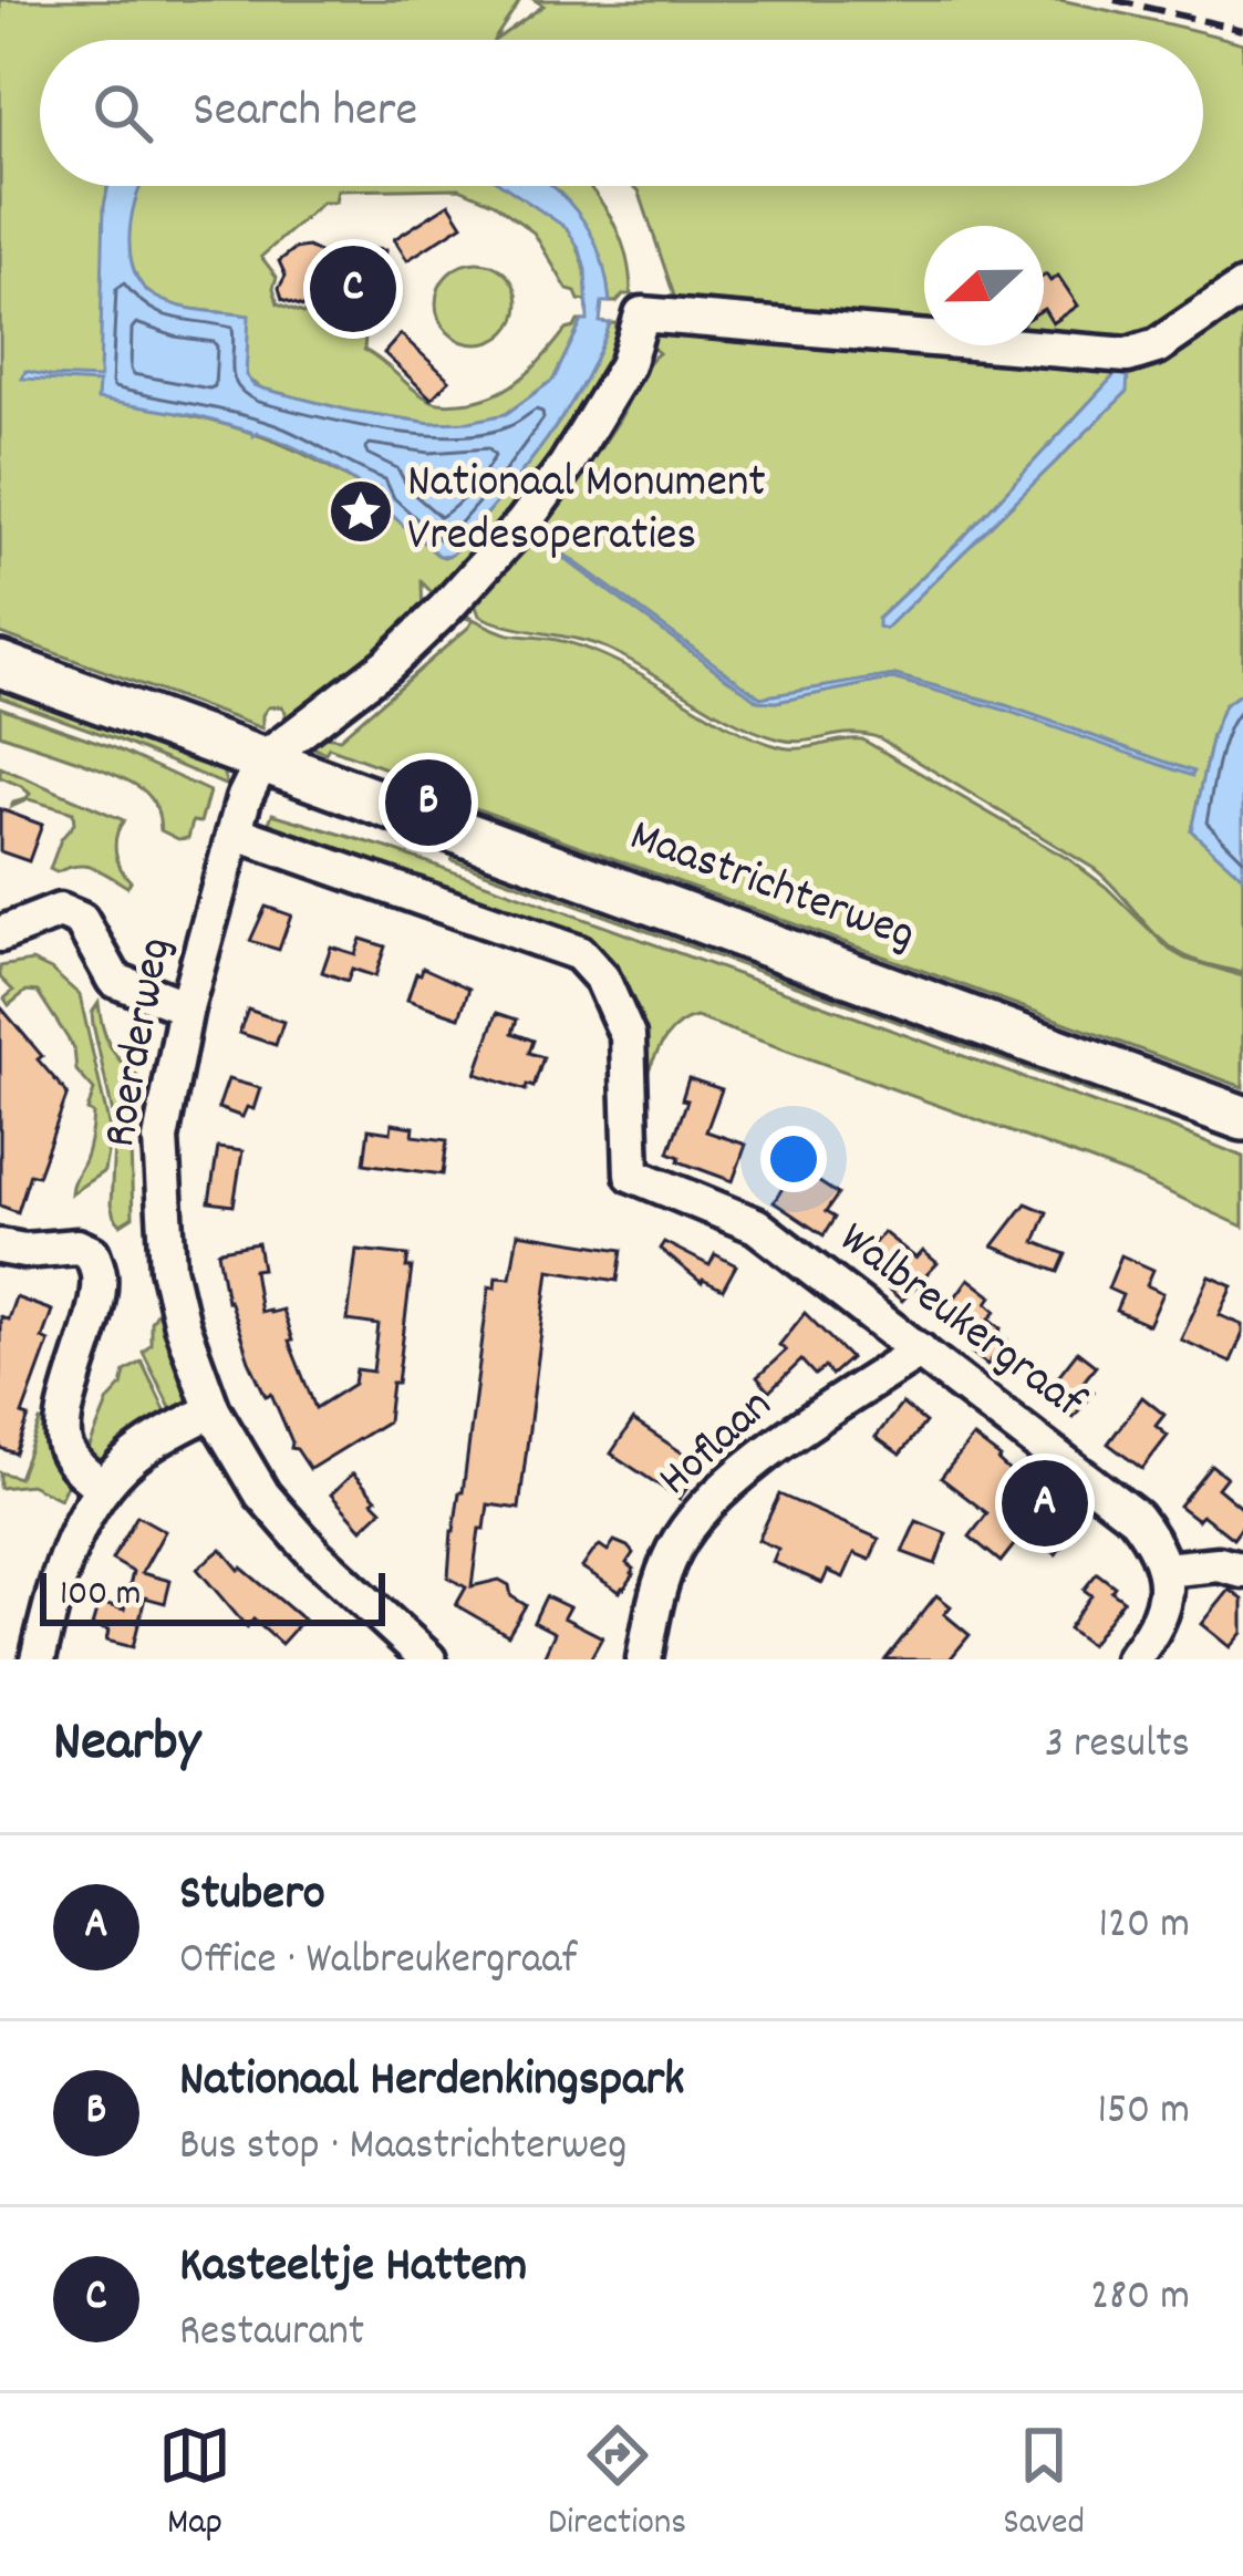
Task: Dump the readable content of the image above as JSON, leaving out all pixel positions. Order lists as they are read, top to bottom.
{
  "streets": {
    "main road": ["Maastrichterweg"],
    "street": ["Roerderweg", "Walbreukergraaf", "Hoflaan"]
  },
  "crossings": [
    ["Maastrichterweg", "Roerderweg"],
    ["Roerderweg", "Walbreukergraaf"],
    ["Walbreukergraaf", "Hoflaan"]
  ],
  "places": {
    "place": ["Nationaal Monument Vredesoperaties"]
  },
  "scale_bar": "100 m",
  "north": "left",
  "page": {
    "search": "Search here",
    "pins": ["C", "B", "A"],
    "scale": "100 m",
    "heading": ["Nearby", "3 results"],
    "list": [
      {
        "mark": "A",
        "name": "Stubero",
        "note": "Office · Walbreukergraaf",
        "value": "120 m"
      },
      {
        "mark": "B",
        "name": "Nationaal Herdenkingspark",
        "note": "Bus stop · Maastrichterweg",
        "value": "150 m"
      },
      {
        "mark": "C",
        "name": "Kasteeltje Hattem",
        "note": "Restaurant",
        "value": "280 m"
      }
    ],
    "nav": ["Map", "Directions", "Saved"]
  }
}
